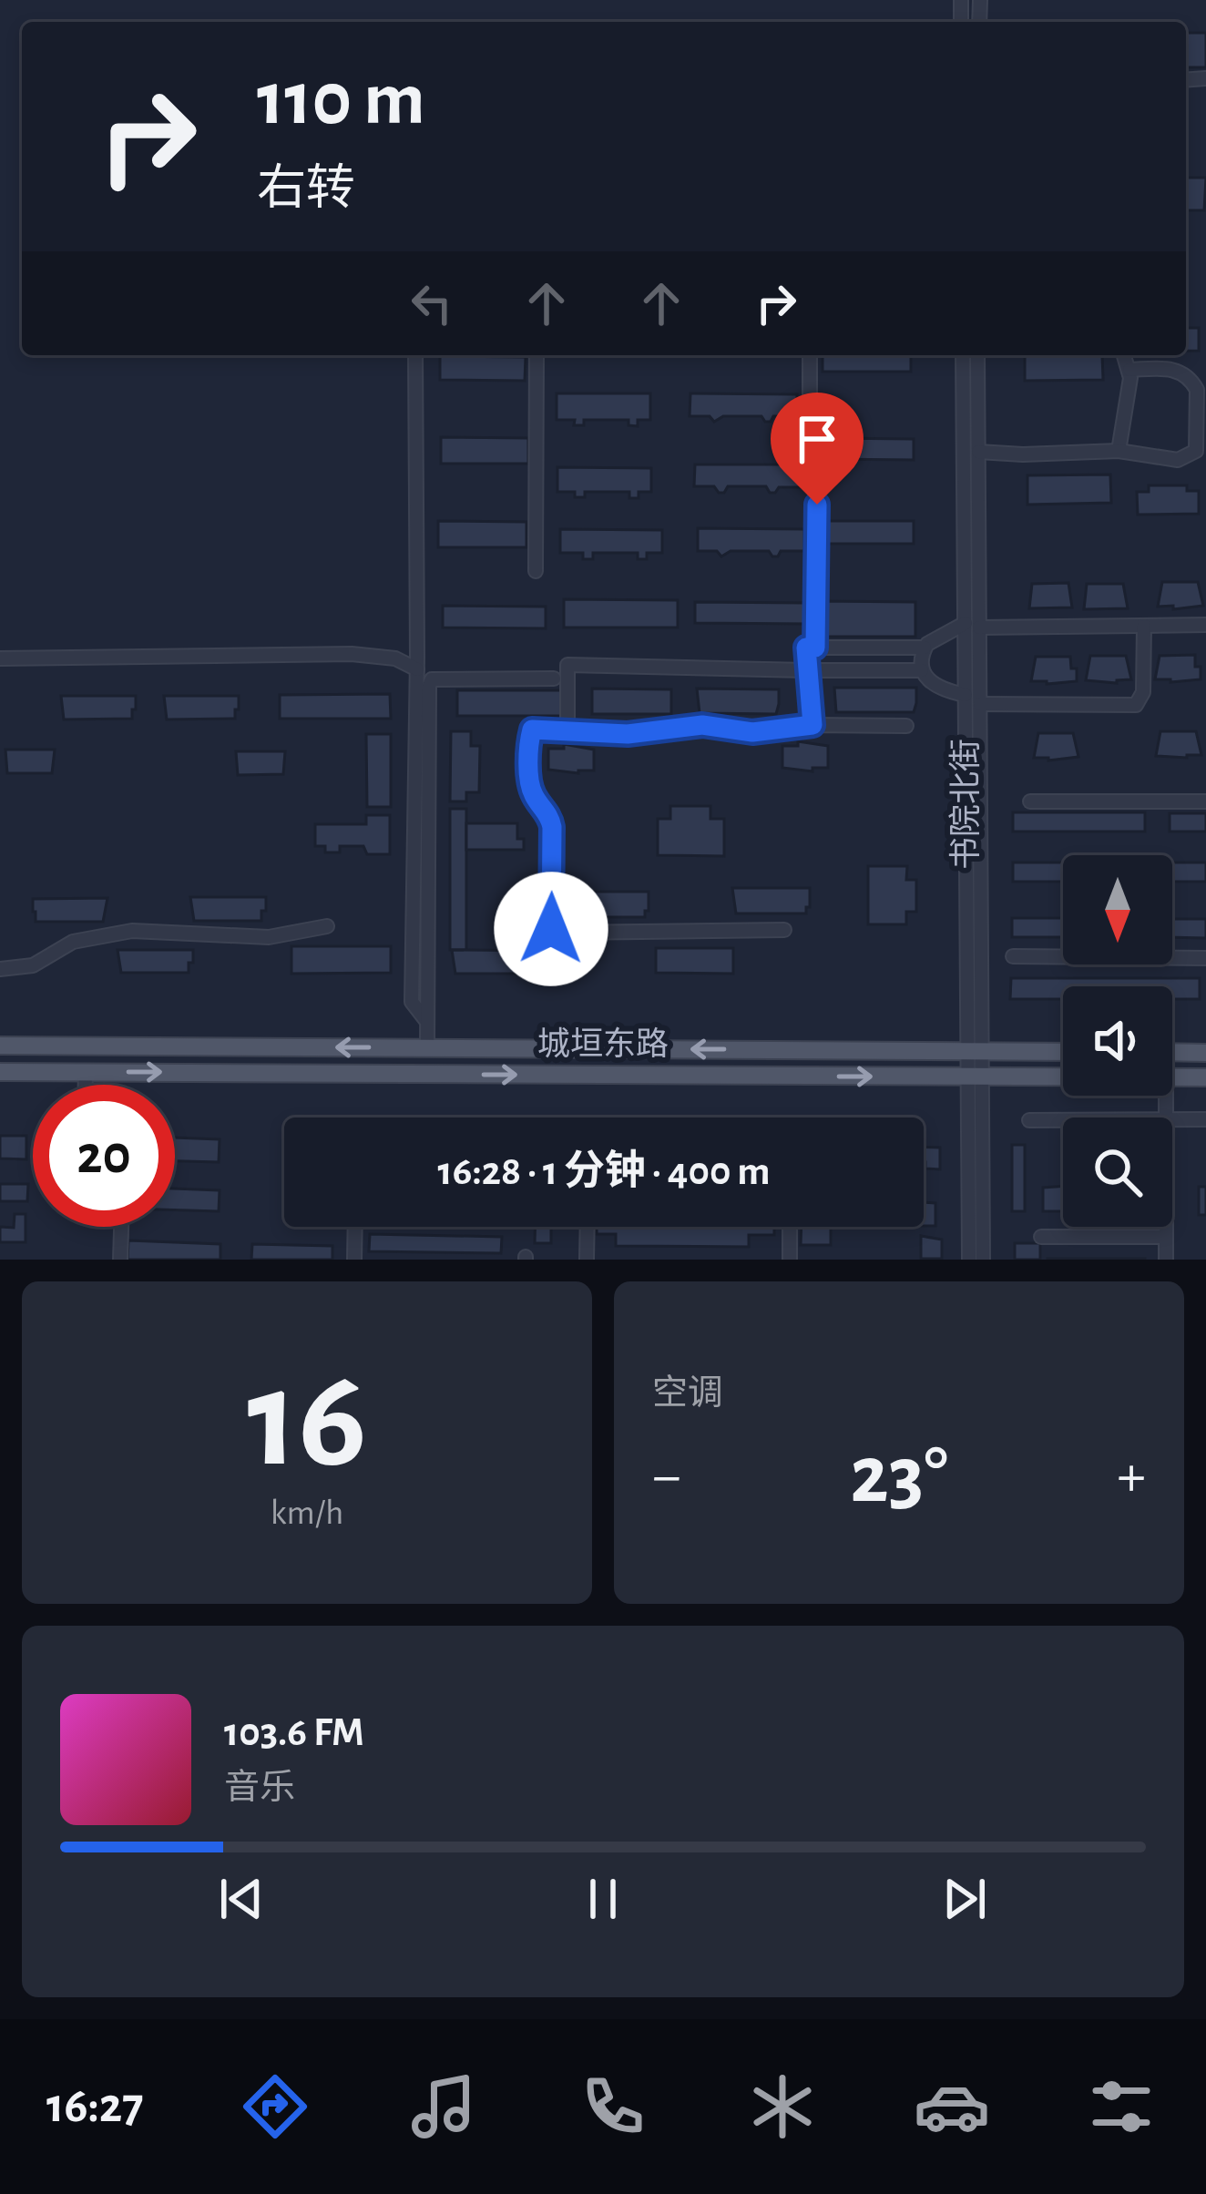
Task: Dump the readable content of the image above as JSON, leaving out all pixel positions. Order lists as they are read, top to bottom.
{
  "streets": {
    "main road": ["城垣东路"],
    "street": ["书院北街"]
  },
  "crossings": [
    ["书院北街", "城垣东路"]
  ],
  "north": "bottom",
  "page": {
    "turn": ["110 m", "右转"],
    "limit": "20",
    "trip": "16:28 · 1 分钟 · 400 m",
    "tile": [
      ["16", "km/h"],
      "空调"
    ],
    "heat": ["−", "23°", "+"],
    "song": ["103.6 FM", "音乐"],
    "tabs": "16:27"
  }
}
